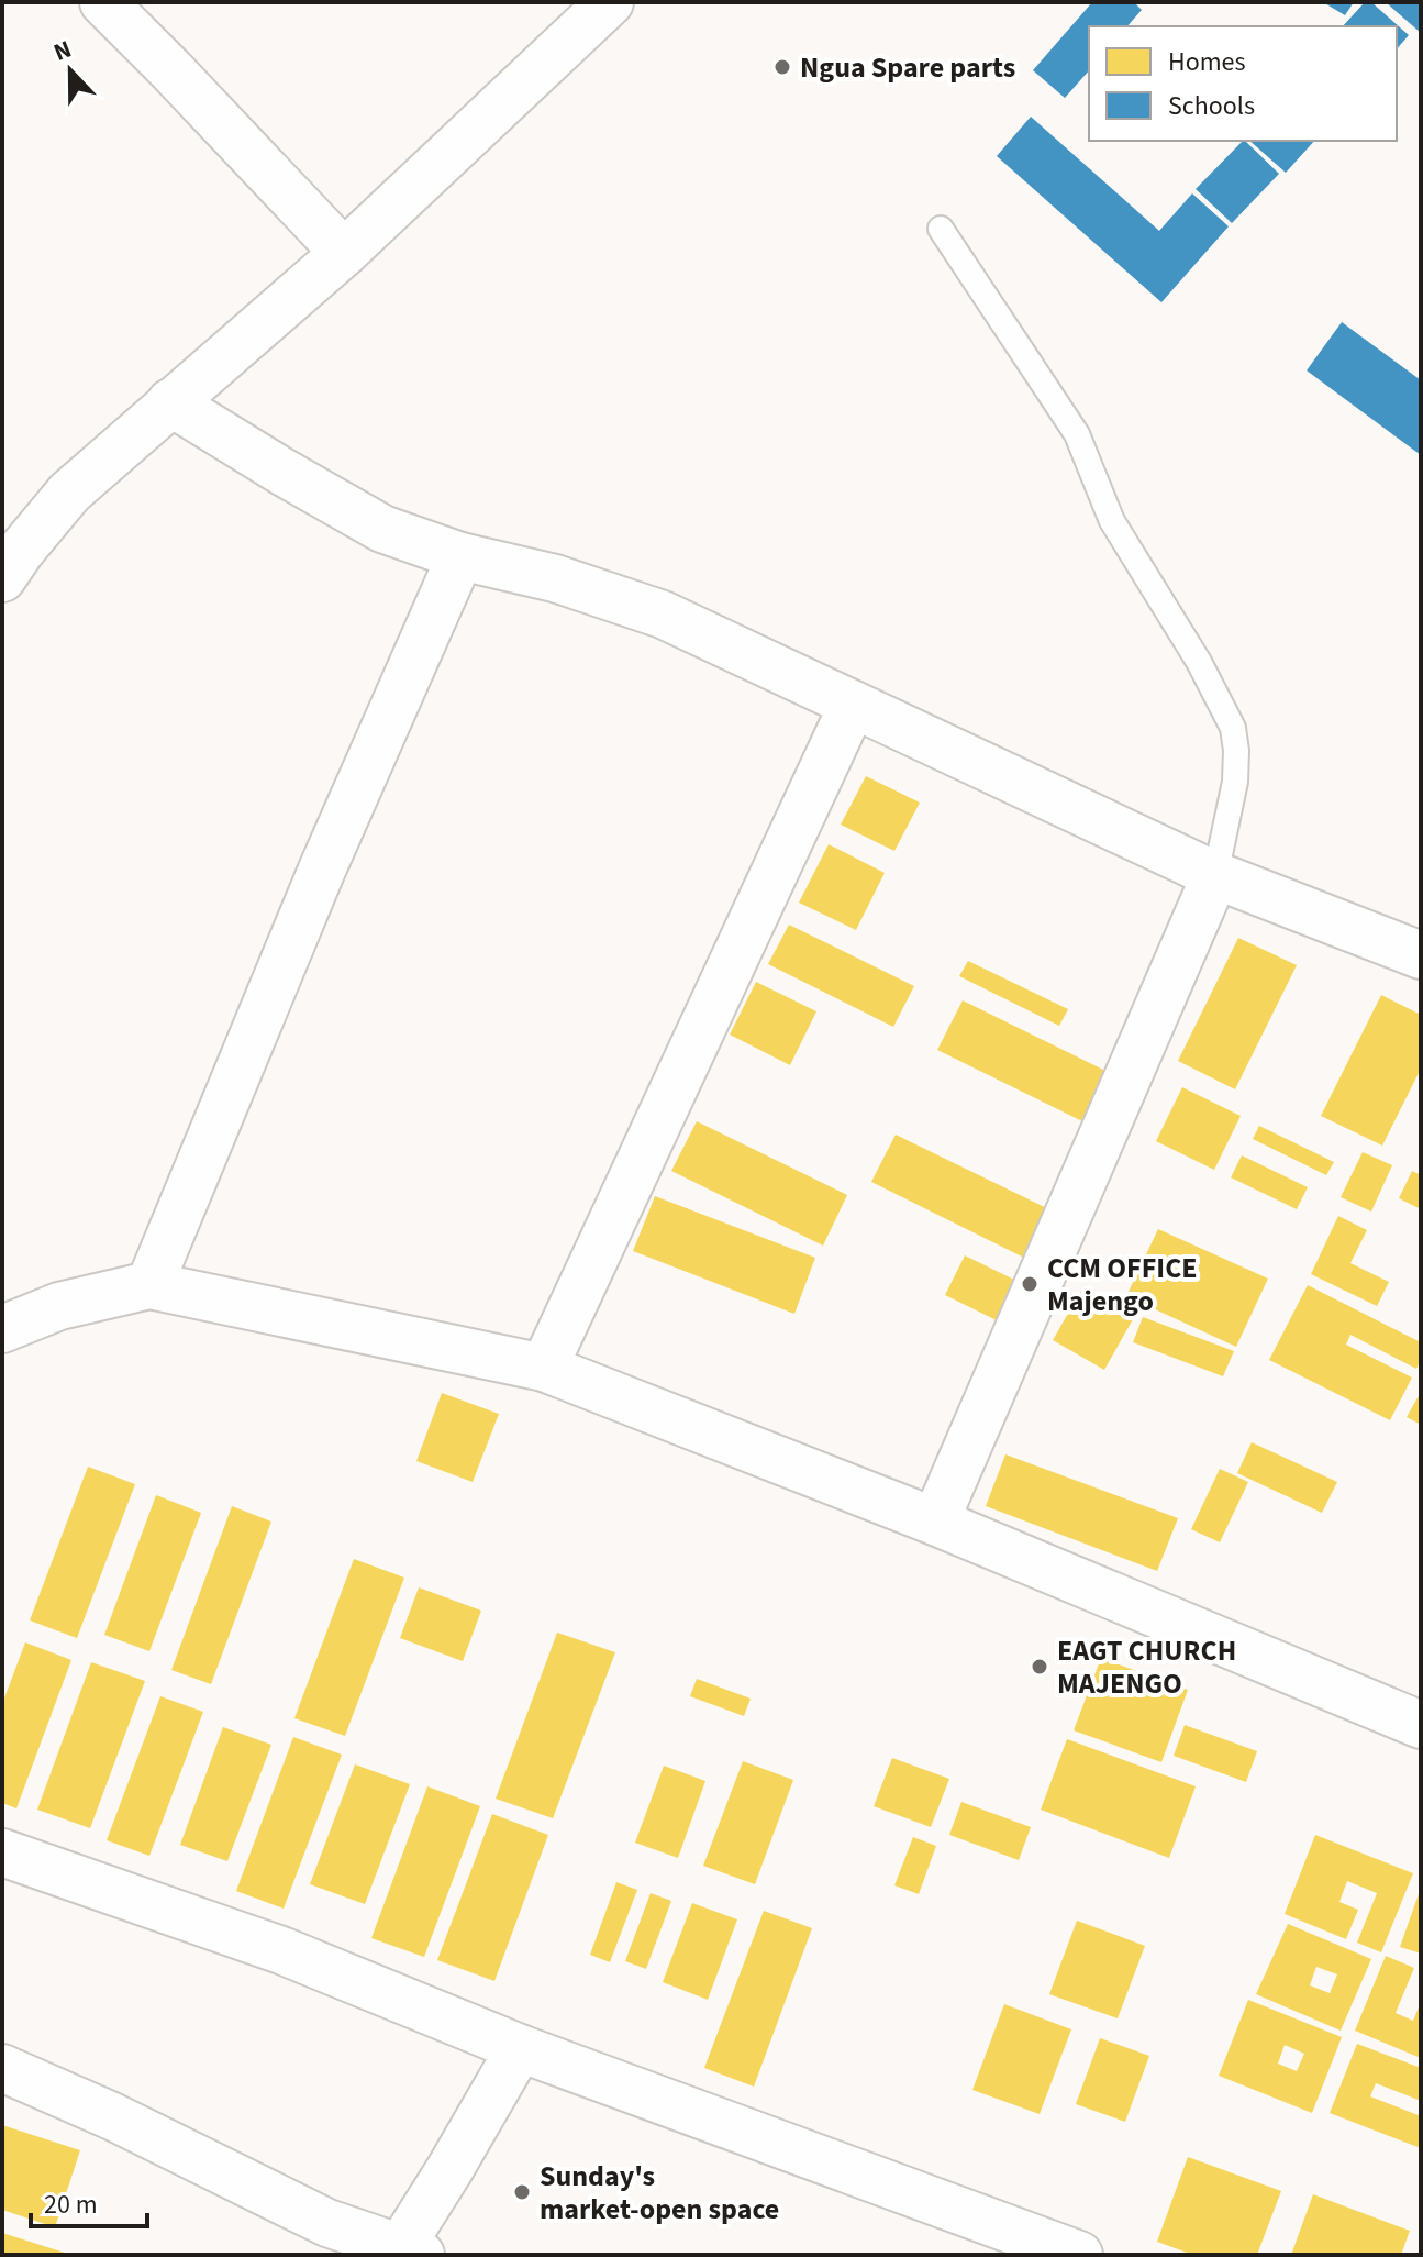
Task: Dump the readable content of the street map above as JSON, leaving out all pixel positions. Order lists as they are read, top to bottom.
{
  "places": [
    "Ngua Spare parts",
    "CCM OFFICE Majengo",
    "EAGT CHURCH MAJENGO",
    "Sunday's market-open space"
  ],
  "legend": ["Homes", "Schools"],
  "scale_bar": "20 m",
  "north": "top"
}
